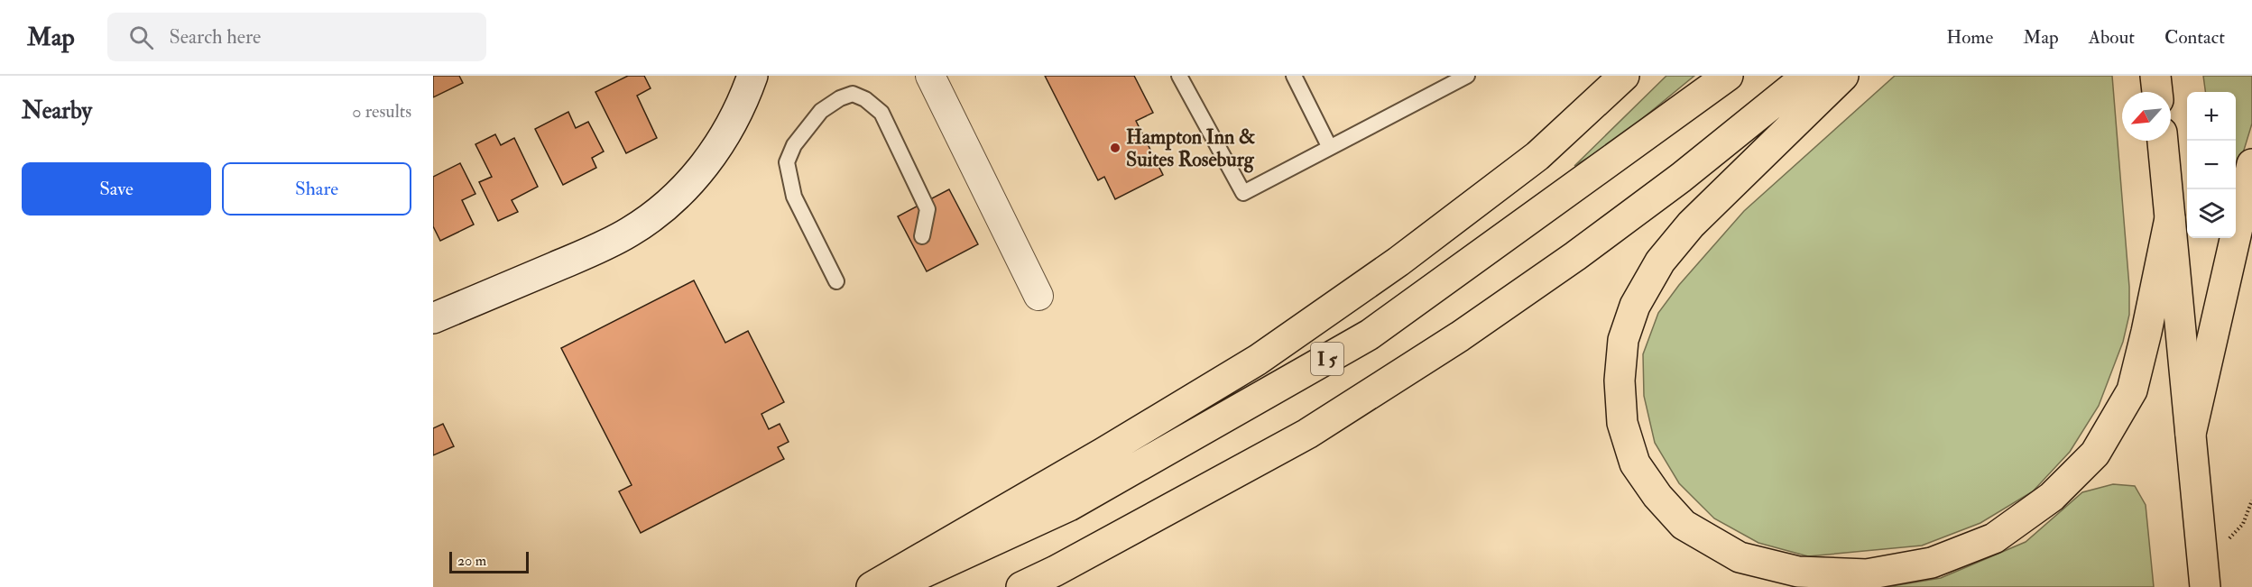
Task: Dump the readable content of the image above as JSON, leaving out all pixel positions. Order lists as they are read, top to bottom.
{
  "streets": {
    "main road": ["I 5"]
  },
  "places": ["Hampton Inn & Suites Roseburg"],
  "scale_bar": "20 m",
  "north": "bottom left",
  "page": {
    "header": "Map",
    "search": "Search here",
    "nav": [
      "Home",
      "Map",
      "About",
      "Contact"
    ],
    "heading": ["Nearby", "0 results"],
    "map_buttons": ["+", "−"],
    "buttons": ["Save", "Share"],
    "scale": "20 m"
  }
}
